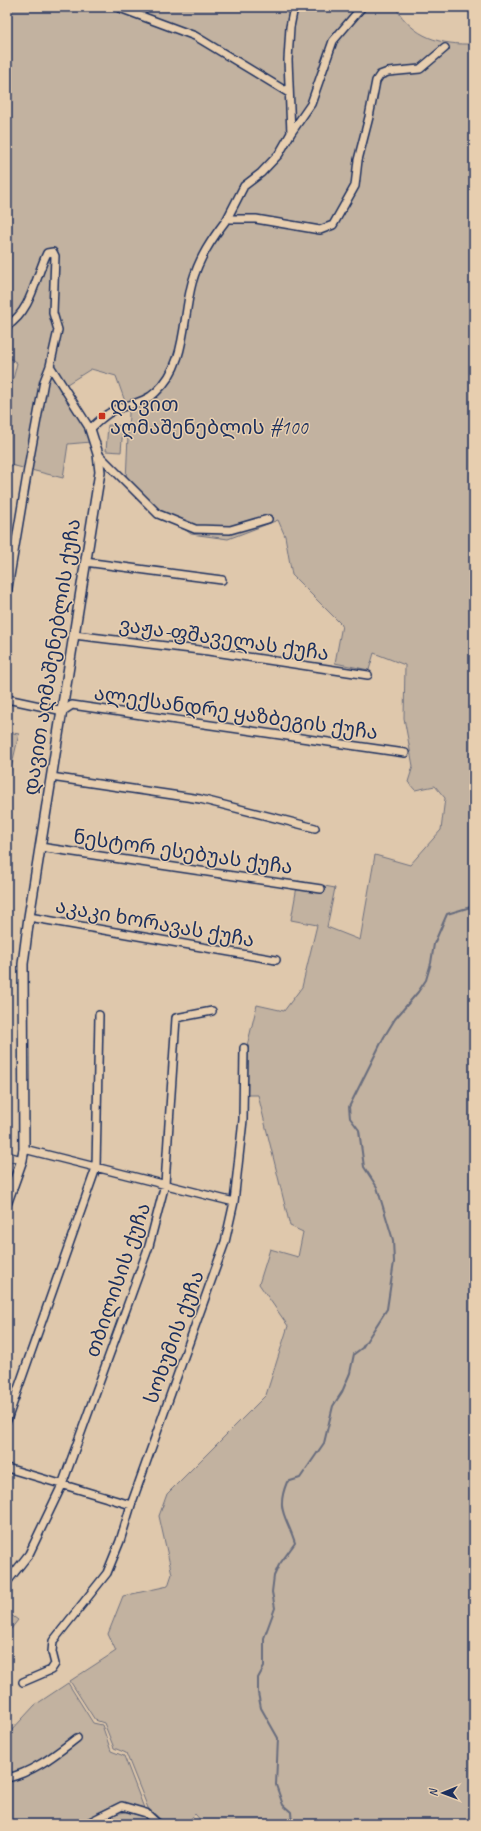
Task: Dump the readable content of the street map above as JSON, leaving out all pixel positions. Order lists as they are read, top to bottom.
{
  "streets": {
    "street": [
      "ვაჟა-ფშაველას ქუჩა",
      "დავით აღმაშენებლის ქუჩა",
      "ალექსანდრე ყაზბეგის ქუჩა",
      "ნესტორ ესებუას ქუჩა",
      "აკაკი ხორავას ქუჩა",
      "თბილისის ქუჩა",
      "სოხუმის ქუჩა"
    ]
  },
  "crossings": [
    ["ვაჟა-ფშაველას ქუჩა", "დავით აღმაშენებლის ქუჩა"],
    ["დავით აღმაშენებლის ქუჩა", "ალექსანდრე ყაზბეგის ქუჩა"],
    ["დავით აღმაშენებლის ქუჩა", "ნესტორ ესებუას ქუჩა"],
    ["დავით აღმაშენებლის ქუჩა", "აკაკი ხორავას ქუჩა"]
  ],
  "places": {
    "transit": ["დავით აღმაშენებლის #100"]
  },
  "north": "left"
}
